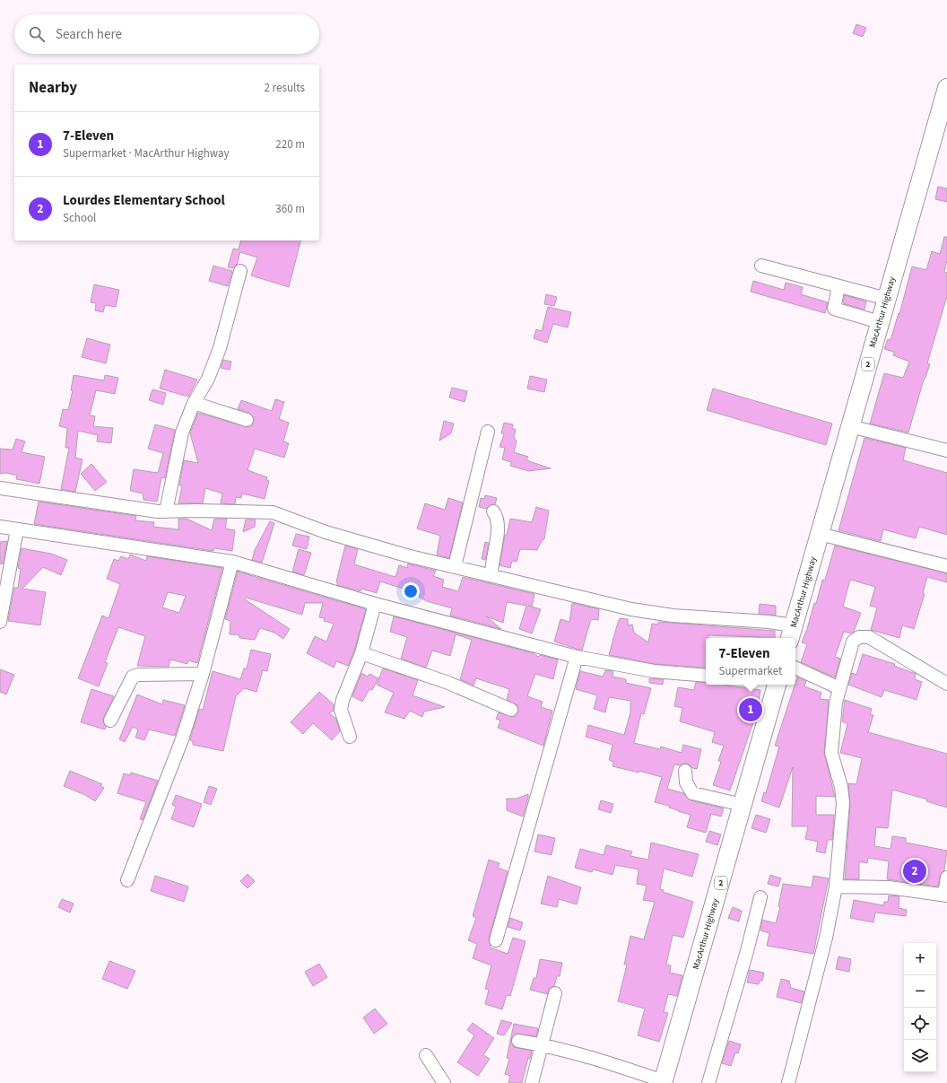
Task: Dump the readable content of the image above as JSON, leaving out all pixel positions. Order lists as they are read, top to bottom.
{
  "streets": {
    "highway": ["MacArthur Highway", "2"]
  },
  "page": {
    "search": "Search here",
    "heading": ["Nearby", "2 results"],
    "list": [
      {
        "mark": "1",
        "name": "7-Eleven",
        "note": "Supermarket · MacArthur Highway",
        "value": "220 m"
      },
      {
        "mark": "2",
        "name": "Lourdes Elementary School",
        "note": "School",
        "value": "360 m"
      }
    ],
    "popup": ["7-Eleven", "Supermarket"],
    "pins": ["1", "2"],
    "map_buttons": ["+", "−"]
  }
}
